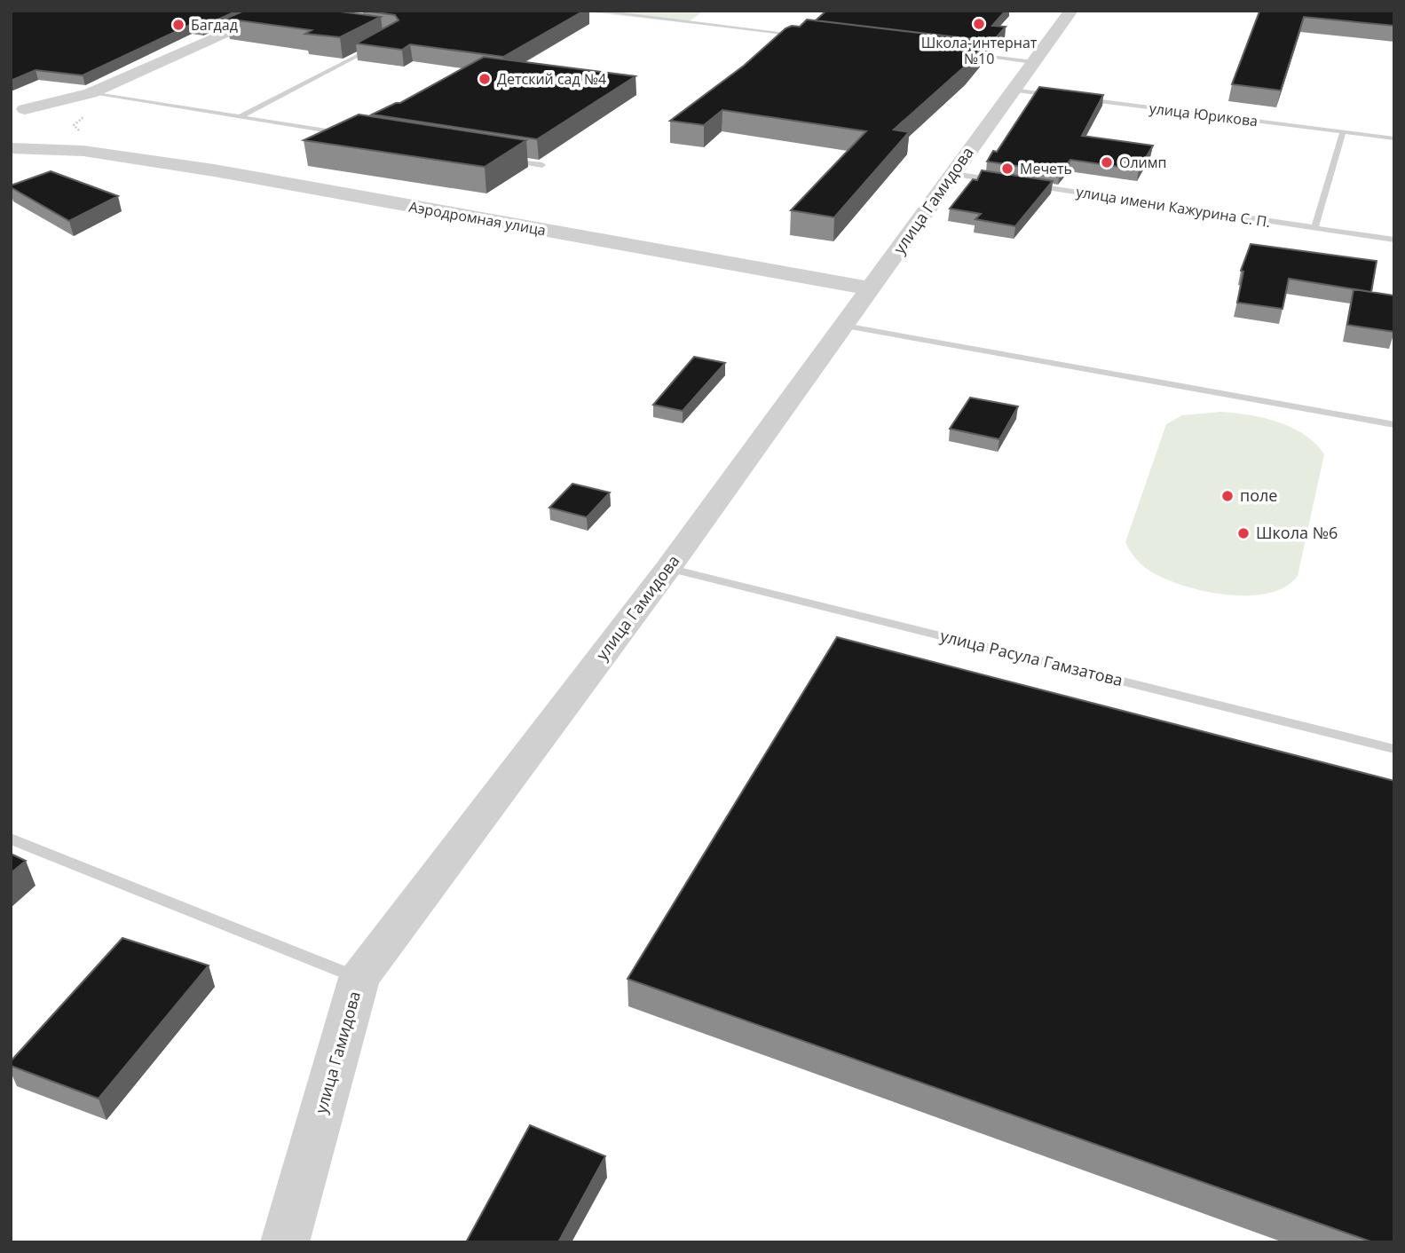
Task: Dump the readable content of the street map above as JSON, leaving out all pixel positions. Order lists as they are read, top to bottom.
{
  "streets": {
    "street": ["улица Гамидова", "Аэродромная улица"],
    "lane": ["улица Юрикова", "улица имени Кажурина С. П.", "улица Расула Гамзатова"]
  },
  "crossings": [
    ["улица Гамидова", "Аэродромная улица"],
    ["улица Гамидова", "улица Расула Гамзатова"]
  ],
  "places": [
    "Школа-интернат №10",
    "Багдад",
    "Детский сад №4",
    "Олимп",
    "Мечеть",
    "поле",
    "Школа №6"
  ]
}
